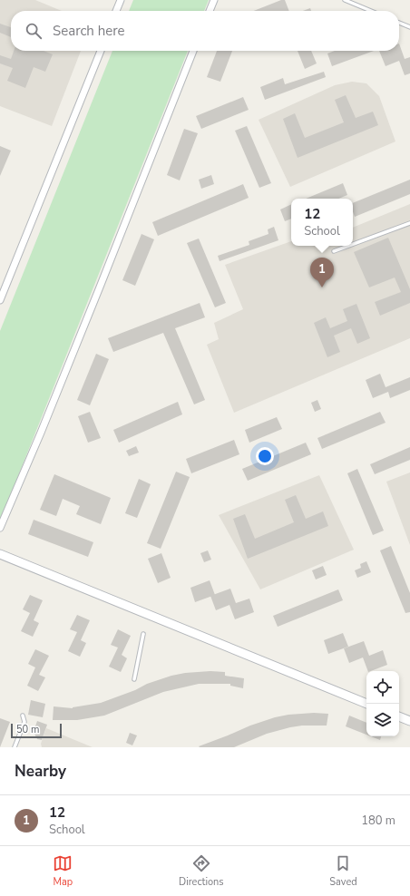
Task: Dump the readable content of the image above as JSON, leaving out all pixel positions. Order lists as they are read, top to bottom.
{
  "scale_bar": "50 m",
  "page": {
    "search": "Search here",
    "popup": ["12", "School"],
    "pins": "1",
    "scale": "50 m",
    "heading": "Nearby",
    "list": [
      {
        "mark": "1",
        "name": "12",
        "note": "School",
        "value": "180 m"
      }
    ],
    "nav": ["Map", "Directions", "Saved"]
  }
}
